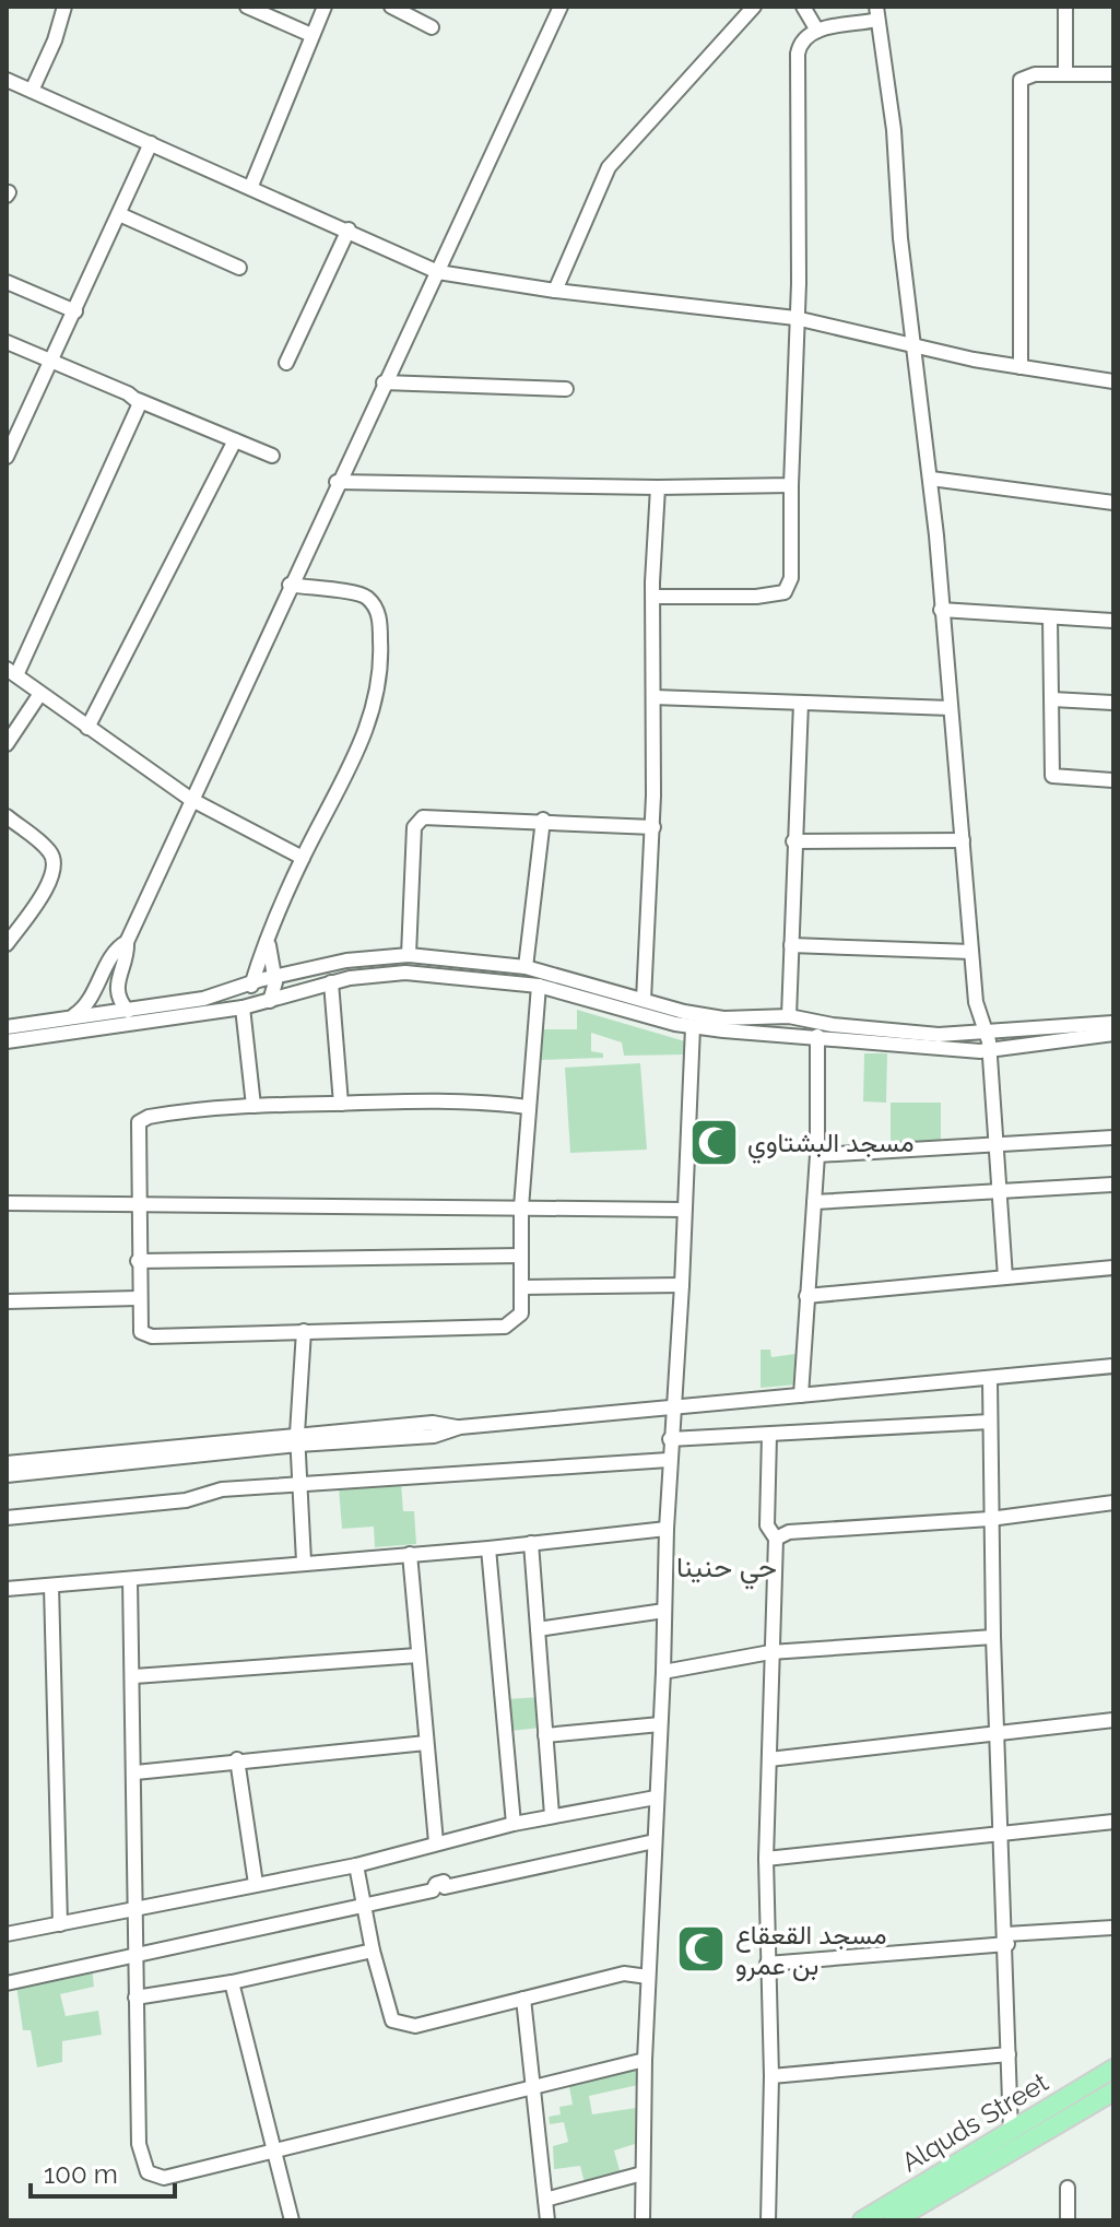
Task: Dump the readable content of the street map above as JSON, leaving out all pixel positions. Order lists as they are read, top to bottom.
{
  "streets": {
    "main road": ["Alquds Street"]
  },
  "districts": ["حي حنينا"],
  "places": {
    "mosque": ["مسجد البشتاوي", "مسجد القعقاع بن عمرو"]
  },
  "scale_bar": "100 m"
}
